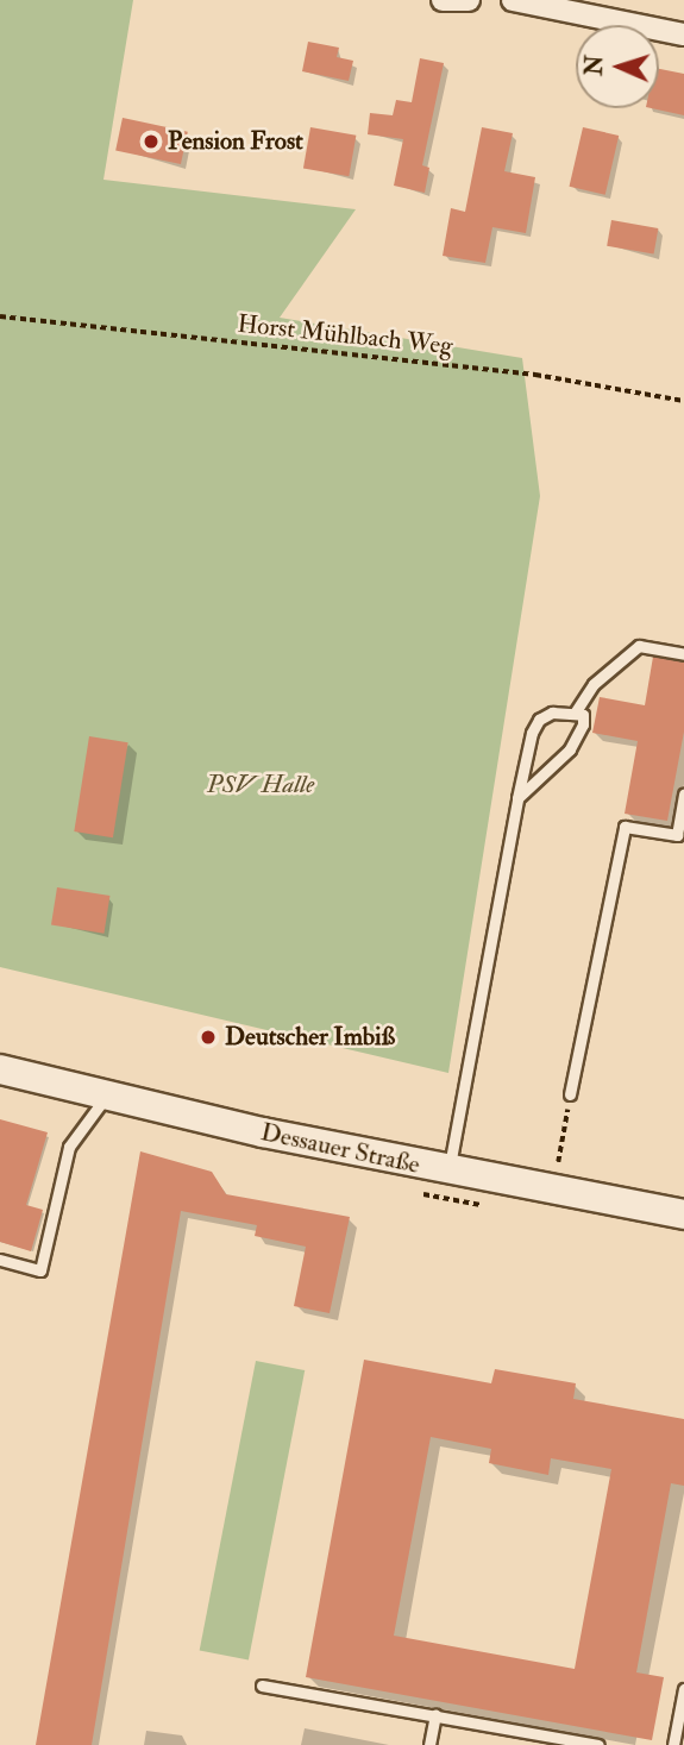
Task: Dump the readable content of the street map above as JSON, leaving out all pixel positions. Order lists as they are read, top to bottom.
{
  "streets": {
    "main road": ["Dessauer Straße"],
    "path": ["Horst Mühlbach Weg"]
  },
  "parks": ["PSV Halle"],
  "places": ["Pension Frost", "Deutscher Imbiß"],
  "north": "left"
}
